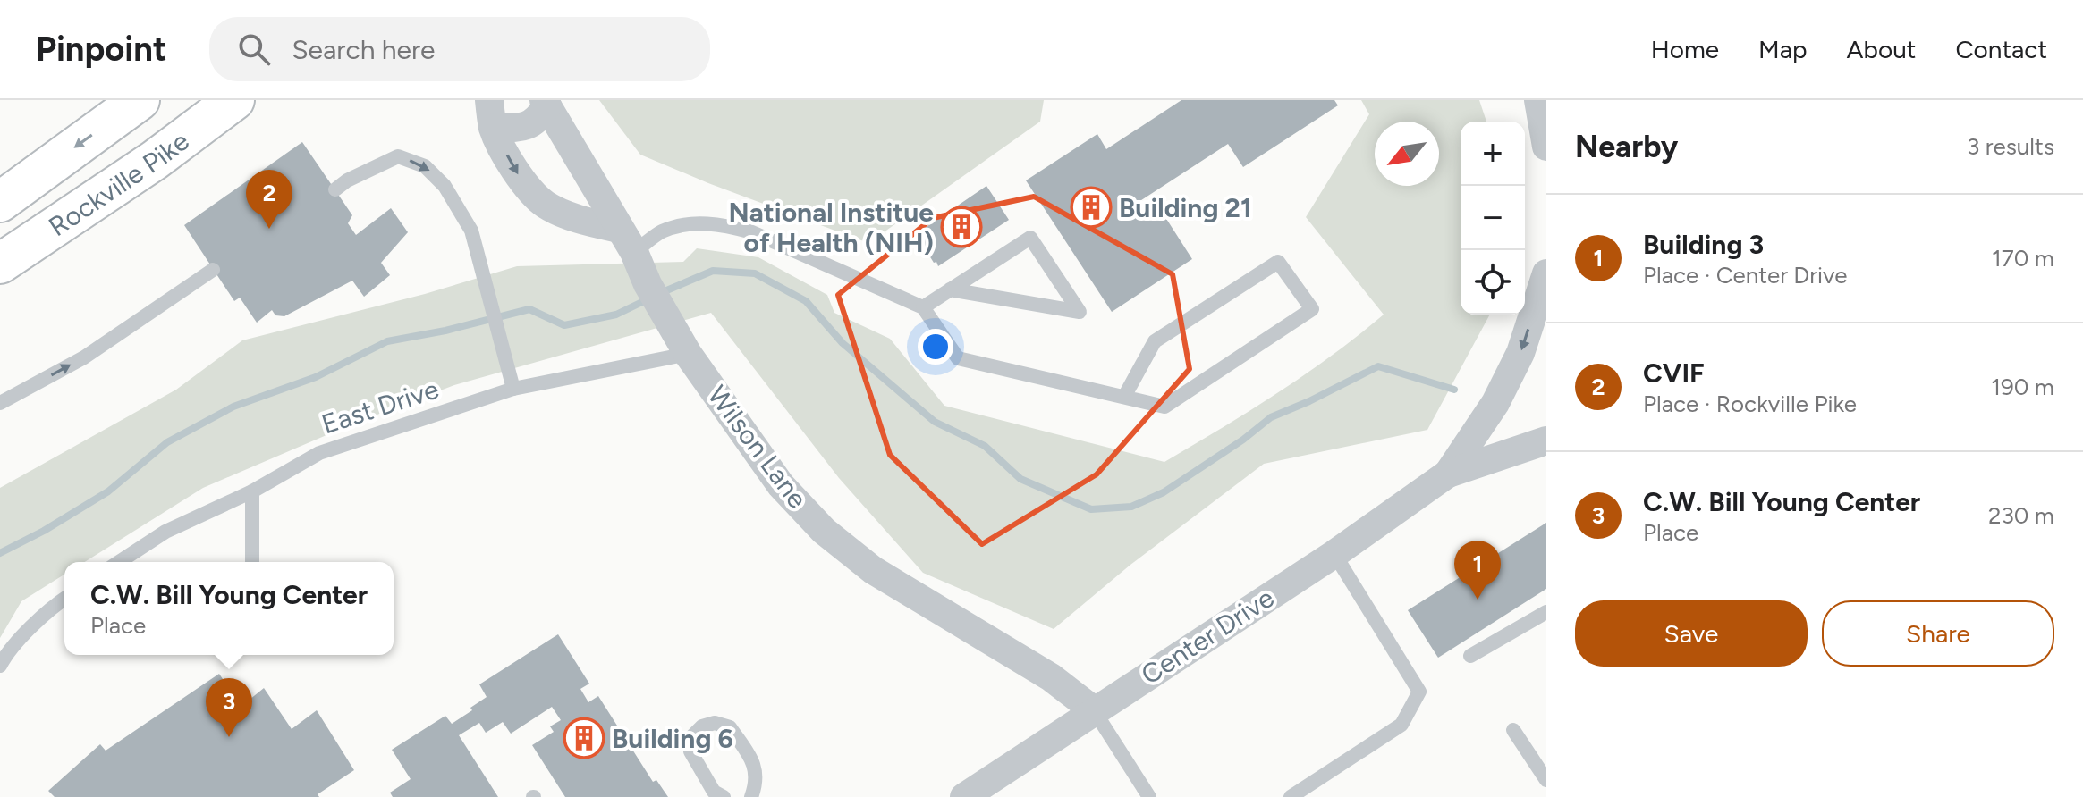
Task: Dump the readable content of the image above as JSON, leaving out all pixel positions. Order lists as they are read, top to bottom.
{
  "streets": {
    "main road": ["Rockville Pike"],
    "street": ["Wilson Lane", "Center Drive"],
    "lane": ["East Drive"]
  },
  "crossings": [
    ["East Drive", "Wilson Lane"],
    ["Wilson Lane", "Center Drive"]
  ],
  "places": {
    "building": ["Building 21", "National Institue of Health (NIH)", "Building 6"]
  },
  "north": "bottom left",
  "page": {
    "header": "Pinpoint",
    "search": "Search here",
    "nav": [
      "Home",
      "Map",
      "About",
      "Contact"
    ],
    "heading": ["Nearby", "3 results"],
    "map_buttons": ["+", "−"],
    "pins": ["2", "1", "3"],
    "list": [
      {
        "mark": "1",
        "name": "Building 3",
        "note": "Place · Center Drive",
        "value": "170 m"
      },
      {
        "mark": "2",
        "name": "CVIF",
        "note": "Place · Rockville Pike",
        "value": "190 m"
      },
      {
        "mark": "3",
        "name": "C.W. Bill Young Center",
        "note": "Place",
        "value": "230 m"
      }
    ],
    "popup": ["C.W. Bill Young Center", "Place"],
    "buttons": ["Save", "Share"]
  }
}
